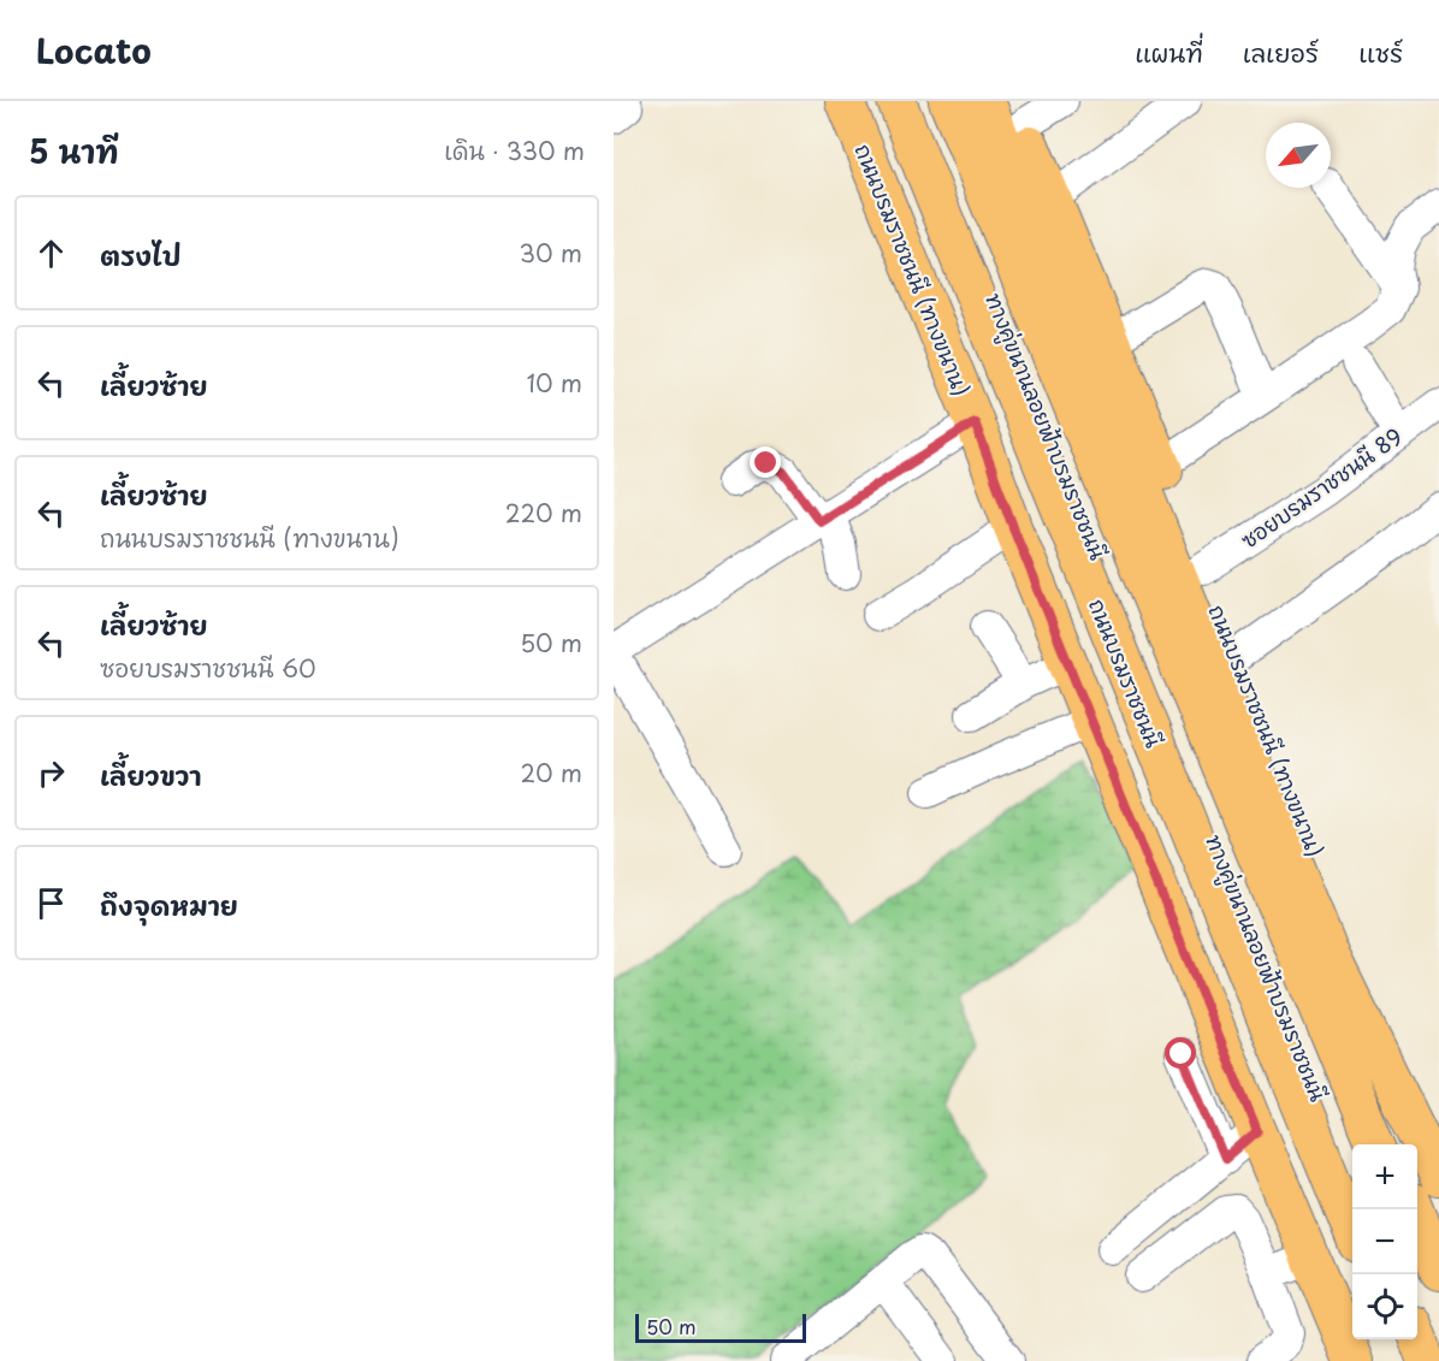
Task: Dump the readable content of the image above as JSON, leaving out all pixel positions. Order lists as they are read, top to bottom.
{
  "streets": {
    "main road": ["ถนนบรมราชชนนี (ทางขนาน)", "ทางคู่ขนานลอยฟ้าบรมราชชนนี", "ถนนบรมราชชนนี"],
    "street": ["ซอยบรมราชชนนี 89"]
  },
  "crossings": [
    ["ถนนบรมราชชนนี (ทางขนาน)", "ซอยบรมราชชนนี 89"]
  ],
  "scale_bar": "50 m",
  "north": "bottom left",
  "page": {
    "header": "Locato",
    "nav": ["แผนที่", "เลเยอร์", "แชร์"],
    "heading": ["5 นาที", "เดิน · 330 m"],
    "list": [
      ["ตรงไป", "30 m"],
      ["เลี้ยวซ้าย", "10 m"],
      ["เลี้ยวซ้าย", "ถนนบรมราชชนนี (ทางขนาน)", "220 m"],
      ["เลี้ยวซ้าย", "ซอยบรมราชชนนี 60", "50 m"],
      ["เลี้ยวขวา", "20 m"],
      "ถึงจุดหมาย"
    ],
    "map_buttons": ["+", "−"],
    "scale": "50 m"
  }
}
